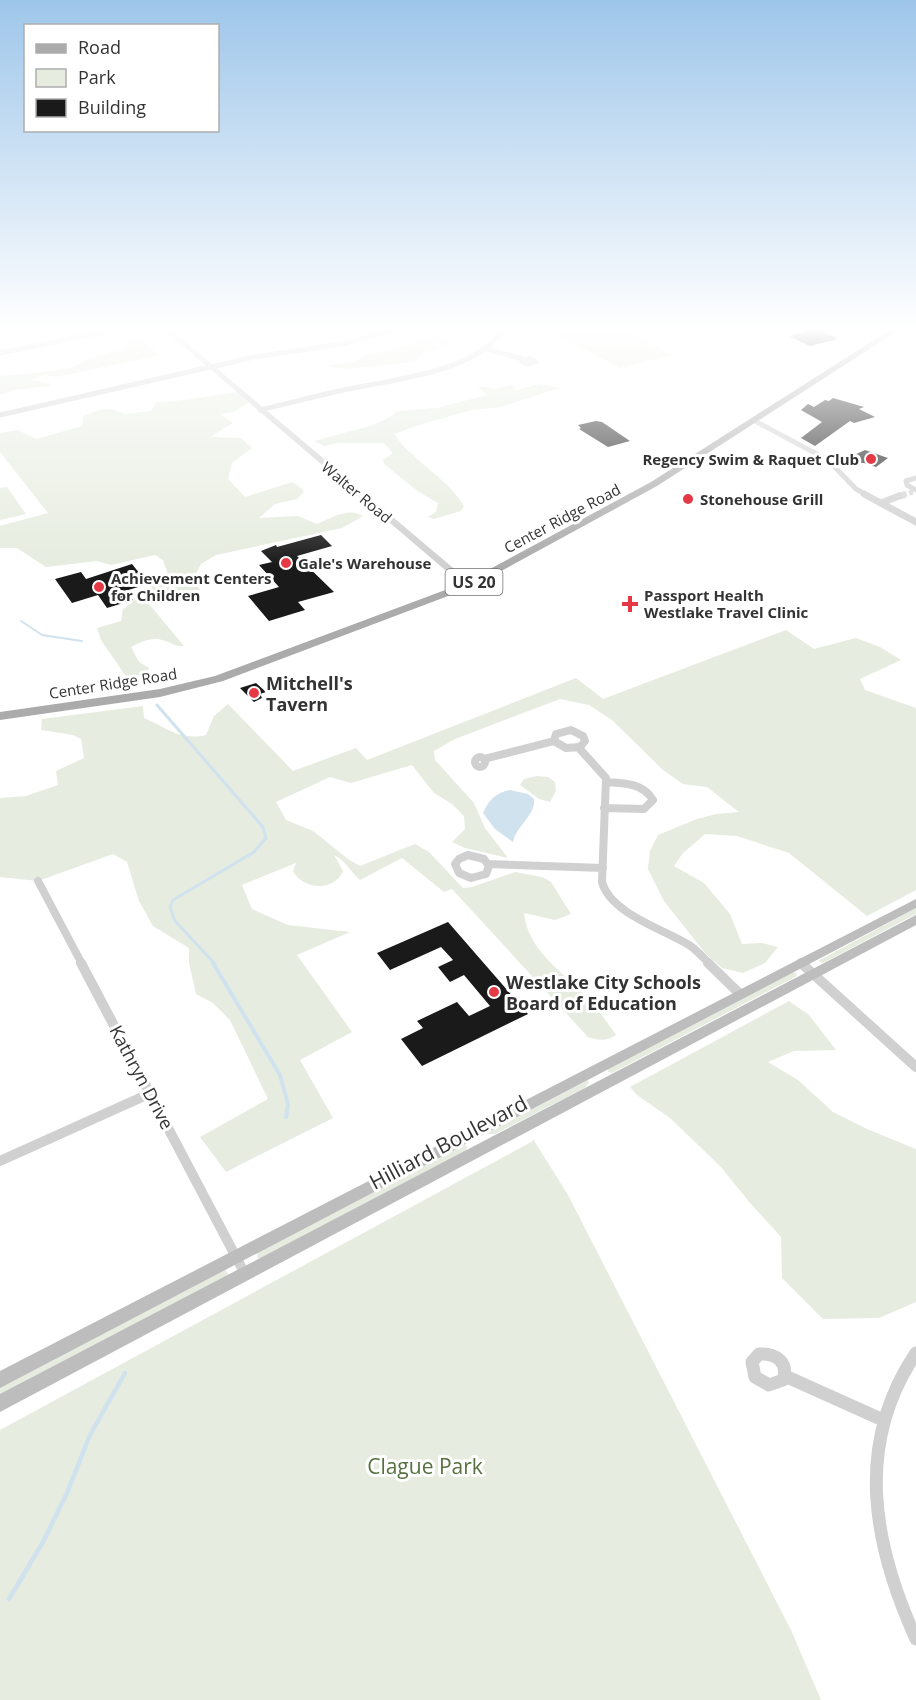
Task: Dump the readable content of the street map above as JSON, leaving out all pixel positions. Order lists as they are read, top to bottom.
{
  "streets": {
    "main road": ["Center Ridge Road", "US 20", "Hilliard Boulevard"],
    "street": ["Walter Road", "Kathryn Drive"]
  },
  "crossings": [
    ["Walter Road", "Center Ridge Road"],
    ["Kathryn Drive", "Hilliard Boulevard"]
  ],
  "parks": ["Clague Park"],
  "places": {
    "other": [
      "Regency Swim & Raquet Club",
      "Stonehouse Grill",
      "Gale's Warehouse",
      "Achievement Centers for Children",
      "Mitchell's Tavern",
      "Westlake City Schools Board of Education"
    ],
    "health": ["Passport Health Westlake Travel Clinic"]
  },
  "legend": ["Road", "Park", "Building"]
}
